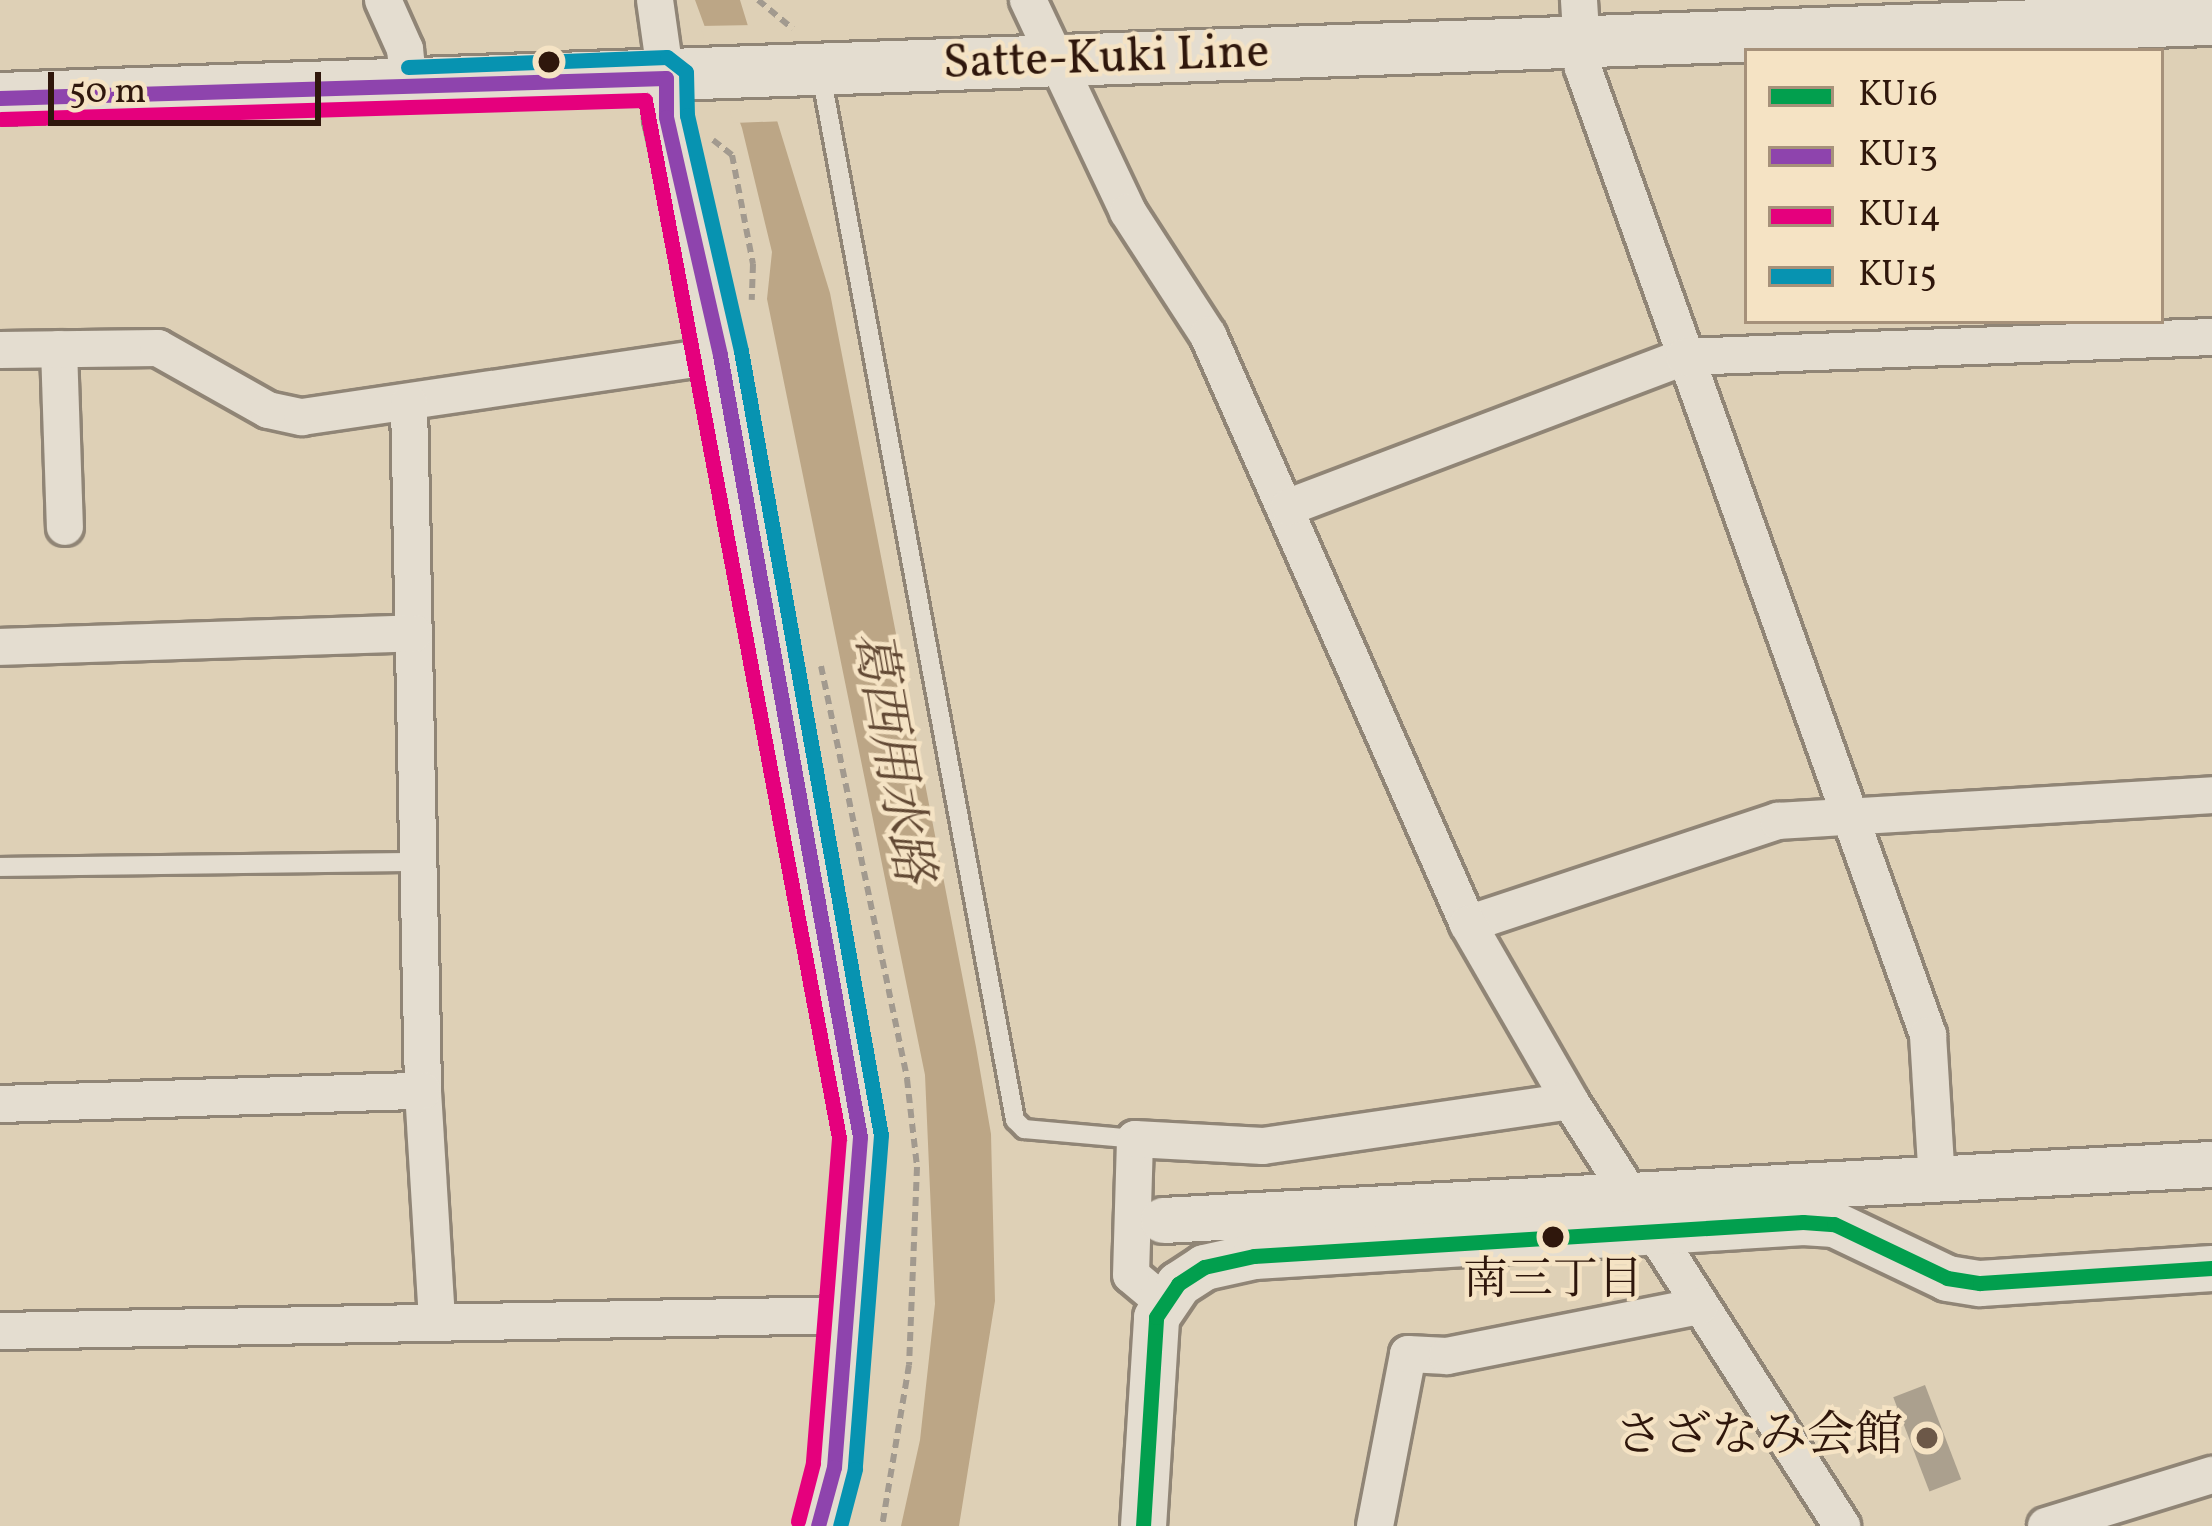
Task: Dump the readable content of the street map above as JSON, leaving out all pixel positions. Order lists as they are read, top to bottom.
{
  "streets": {
    "main road": ["Satte-Kuki Line"]
  },
  "water": ["葛西用水路"],
  "places": ["南三丁目", "さざなみ会館"],
  "lines": [
    "transit line KU15",
    "transit line KU13",
    "transit line KU14",
    "transit line KU16"
  ],
  "legend": [
    "KU16",
    "KU13",
    "KU14",
    "KU15"
  ],
  "scale_bar": "50 m"
}
